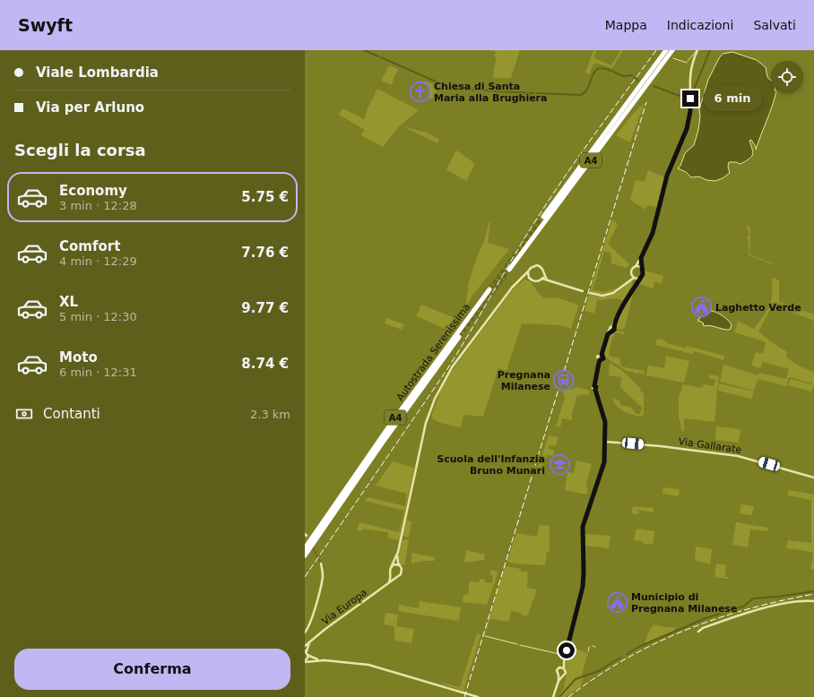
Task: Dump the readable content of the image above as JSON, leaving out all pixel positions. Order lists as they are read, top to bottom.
{
  "streets": {
    "highway": ["A4", "Autostrada Serenissima"],
    "street": ["Via Gallarate", "Via Europa"]
  },
  "places": {
    "church": ["Chiesa di Santa Maria alla Brughiera"],
    "public building": ["Laghetto Verde", "Municipio di Pregnana Milanese"],
    "station": ["Pregnana Milanese"],
    "school or university": ["Scuola dell'Infanzia Bruno Munari"]
  },
  "page": {
    "header": "Swyft",
    "nav": ["Mappa", "Indicazioni", "Salvati"],
    "banner": ["Viale Lombardia", "Via per Arluno"],
    "bubble": "6 min",
    "heading": "Scegli la corsa",
    "list": [
      {
        "name": "Economy",
        "note": "3 min · 12:28",
        "value": "5.75 €"
      },
      {
        "name": "Comfort",
        "note": "4 min · 12:29",
        "value": "7.76 €"
      },
      {
        "name": "XL",
        "note": "5 min · 12:30",
        "value": "9.77 €"
      },
      {
        "name": "Moto",
        "note": "6 min · 12:31",
        "value": "8.74 €"
      }
    ],
    "pay": ["Contanti", "2.3 km"],
    "buttons": "Conferma"
  }
}
